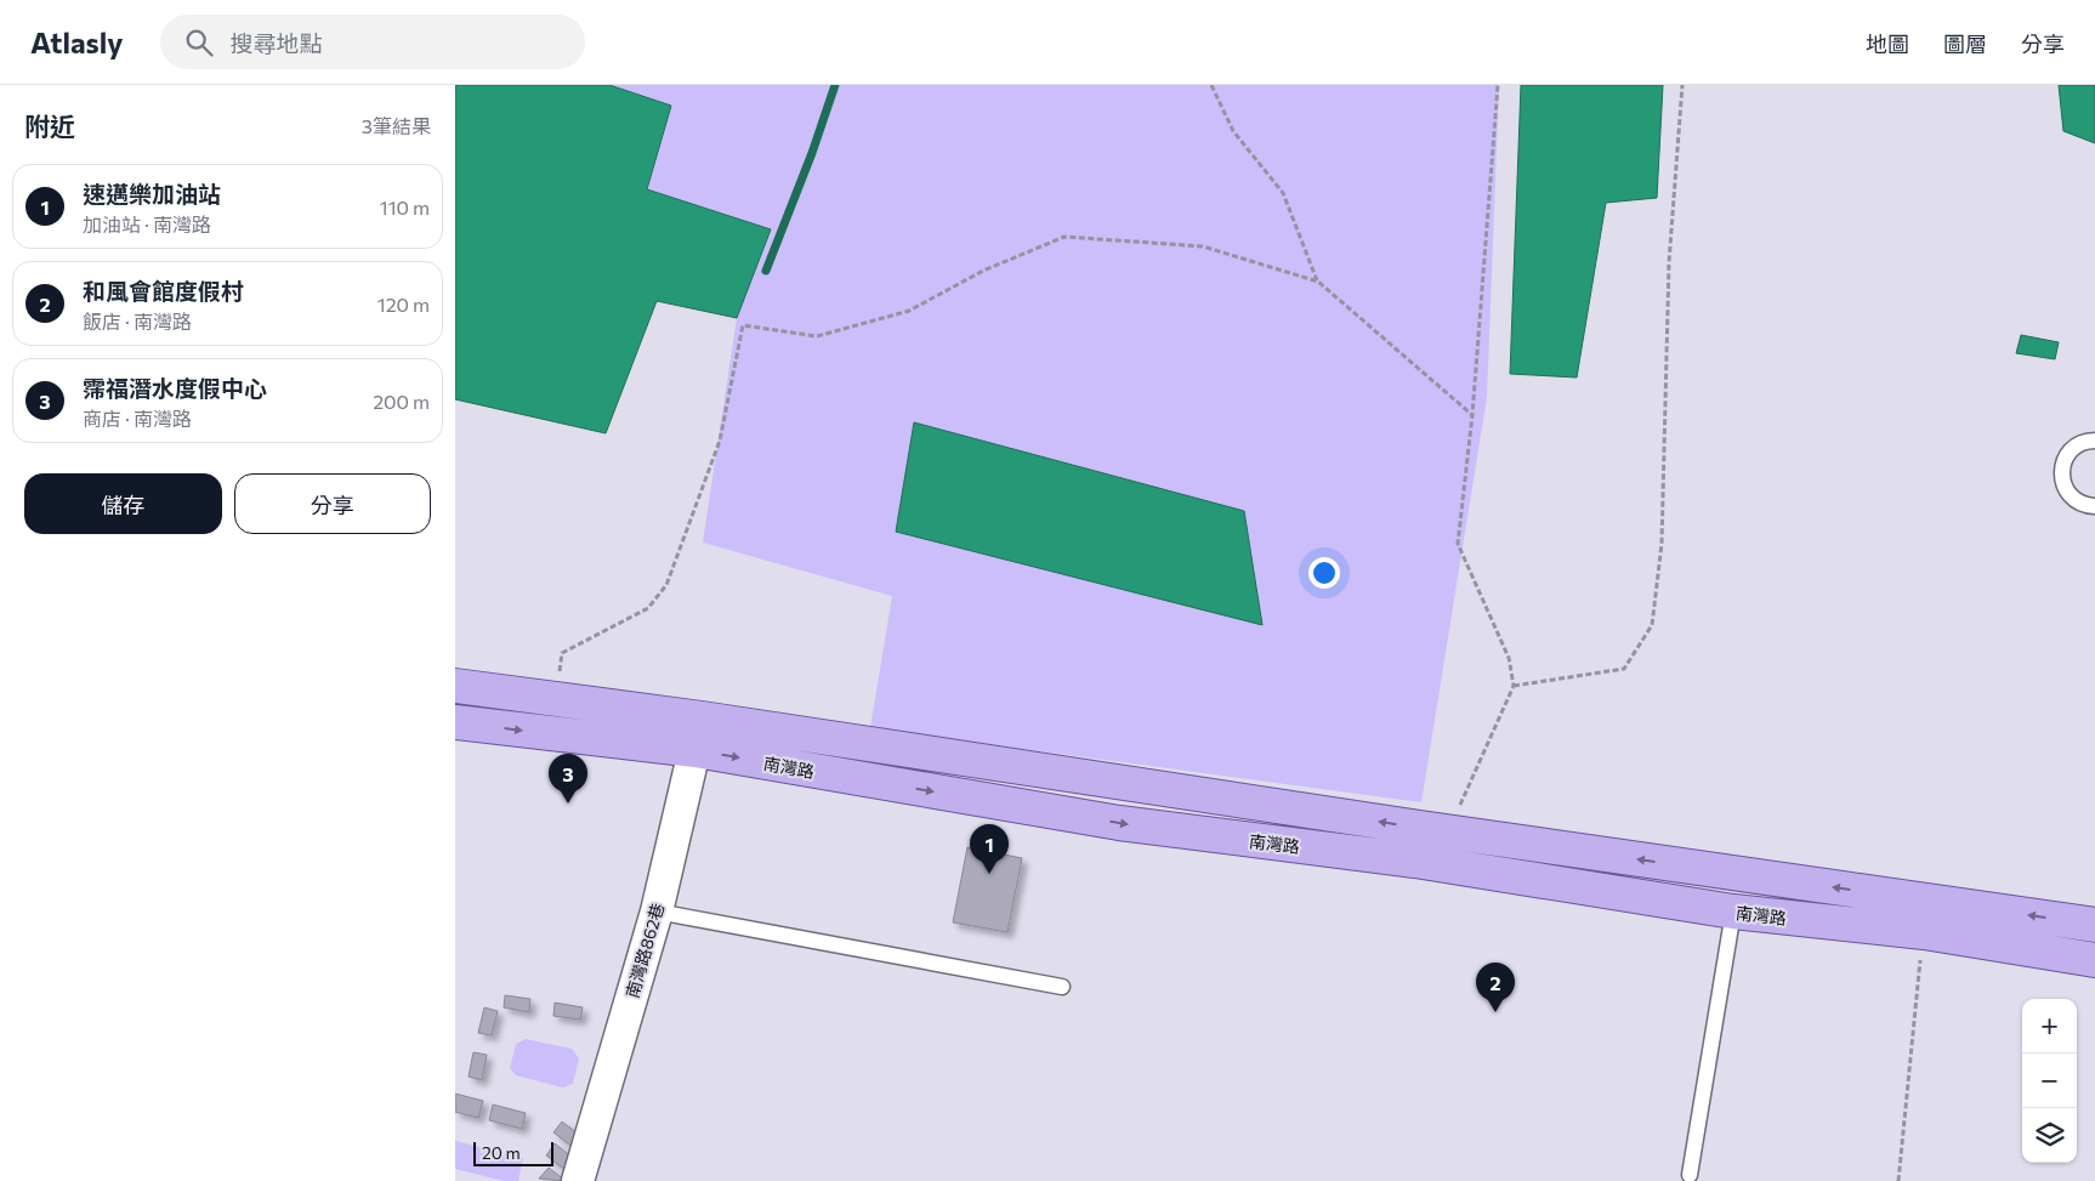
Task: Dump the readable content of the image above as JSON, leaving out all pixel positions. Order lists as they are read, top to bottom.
{
  "streets": {
    "main road": ["南灣路"],
    "street": ["南灣路862巷"]
  },
  "crossings": [
    ["南灣路", "南灣路862巷"]
  ],
  "scale_bar": "20 m",
  "page": {
    "header": "Atlasly",
    "search": "搜尋地點",
    "nav": ["地圖", "圖層", "分享"],
    "heading": ["附近", "3筆結果"],
    "list": [
      {
        "mark": "1",
        "name": "速邁樂加油站",
        "note": "加油站 · 南灣路",
        "value": "110 m"
      },
      {
        "mark": "2",
        "name": "和風會館度假村",
        "note": "飯店 · 南灣路",
        "value": "120 m"
      },
      {
        "mark": "3",
        "name": "霈福潛水度假中心",
        "note": "商店 · 南灣路",
        "value": "200 m"
      }
    ],
    "buttons": ["儲存", "分享"],
    "pins": ["3", "1", "2"],
    "map_buttons": ["+", "−"],
    "scale": "20 m"
  }
}
